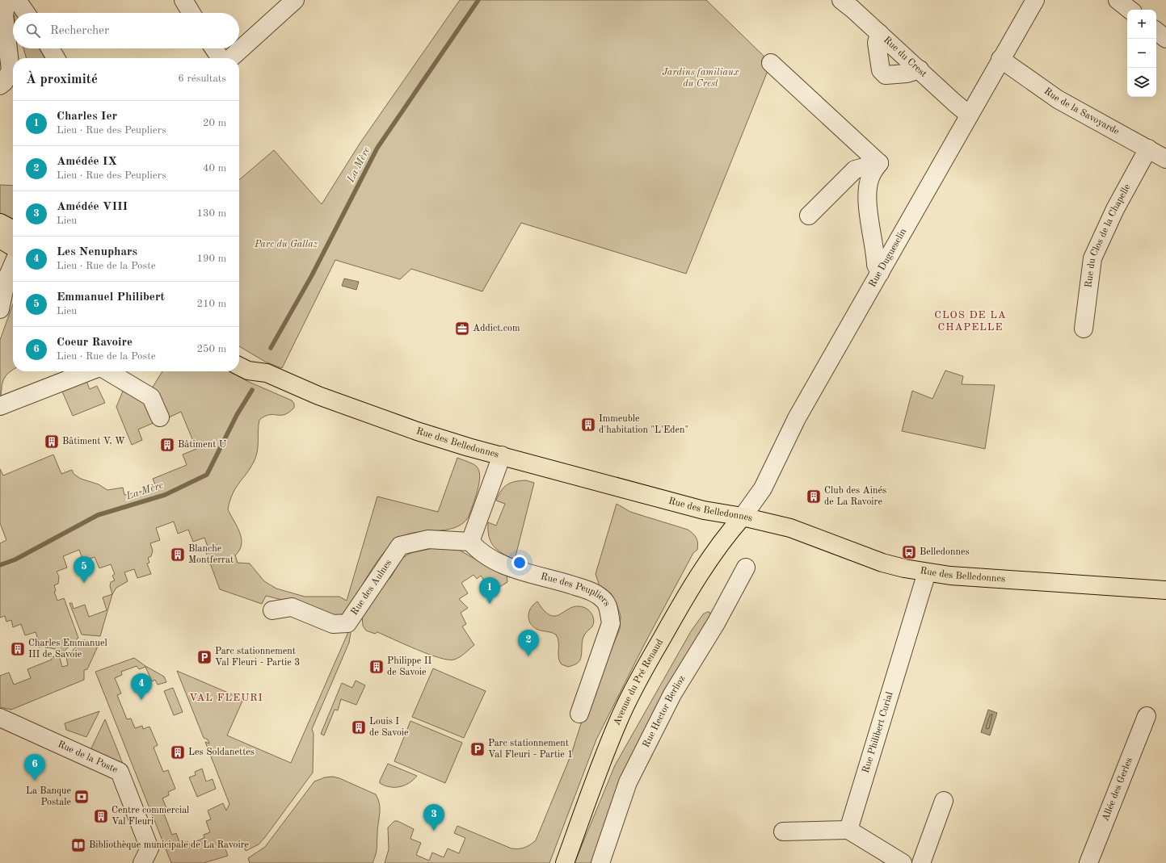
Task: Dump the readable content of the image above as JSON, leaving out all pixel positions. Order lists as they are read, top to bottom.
{
  "streets": {
    "main road": ["Rue des Belledonnes", "Avenue du Pré Renaud"],
    "street": [
      "Rue du Crest",
      "Rue de la Savoyarde",
      "Rue du Clos de la Chapelle",
      "Rue Duguesclin",
      "Rue des Aulnes",
      "Rue des Peupliers",
      "Rue Hector Berlioz",
      "Rue Philibert Curial",
      "Rue de la Poste",
      "Allée des Gerles"
    ]
  },
  "crossings": [
    ["Rue du Crest", "Rue Duguesclin"],
    ["Rue de la Savoyarde", "Rue du Clos de la Chapelle"],
    ["Rue de la Savoyarde", "Rue Duguesclin"],
    ["Rue Duguesclin", "Rue des Belledonnes"],
    ["Rue Duguesclin", "Avenue du Pré Renaud"],
    ["Rue des Belledonnes", "Avenue du Pré Renaud"],
    ["Rue des Belledonnes", "Rue Philibert Curial"],
    ["Rue des Aulnes", "Rue des Peupliers"]
  ],
  "districts": ["CLOS DE LA CHAPELLE", "VAL FLEURI"],
  "water": ["La Mère"],
  "parks": ["Jardins familiaux du Crest", "Parc du Gallaz"],
  "places": {
    "office": ["Addict.com"],
    "building": [
      "Immeuble d'habitation \"L'Eden\"",
      "Bâtiment V, W",
      "Bâtiment U",
      "Club des Ainés de La Ravoire",
      "Blanche Montferrat",
      "Charles Emmanuel III de Savoie",
      "Philippe II de Savoie",
      "Louis I de Savoie",
      "Les Soldanettes",
      "Centre commercial Val Fleuri"
    ],
    "bus stop": ["Belledonnes"],
    "parking": ["Parc stationnement Val Fleuri - Partie 3", "Parc stationnement Val Fleuri - Partie 1"],
    "bank": ["La Banque Postale"],
    "library": ["Bibliothèque municipale de La Ravoire"]
  },
  "page": {
    "map_buttons": ["+", "−"],
    "search": "Rechercher",
    "heading": ["À proximité", "6 résultats"],
    "list": [
      {
        "mark": "1",
        "name": "Charles Ier",
        "note": "Lieu · Rue des Peupliers",
        "value": "20 m"
      },
      {
        "mark": "2",
        "name": "Amédée IX",
        "note": "Lieu · Rue des Peupliers",
        "value": "40 m"
      },
      {
        "mark": "3",
        "name": "Amédée VIII",
        "note": "Lieu",
        "value": "130 m"
      },
      {
        "mark": "4",
        "name": "Les Nenuphars",
        "note": "Lieu · Rue de la Poste",
        "value": "190 m"
      },
      {
        "mark": "5",
        "name": "Emmanuel Philibert",
        "note": "Lieu",
        "value": "210 m"
      },
      {
        "mark": "6",
        "name": "Coeur Ravoire",
        "note": "Lieu · Rue de la Poste",
        "value": "250 m"
      }
    ],
    "pins": [
      "5",
      "1",
      "2",
      "4",
      "6",
      "3"
    ]
  }
}
